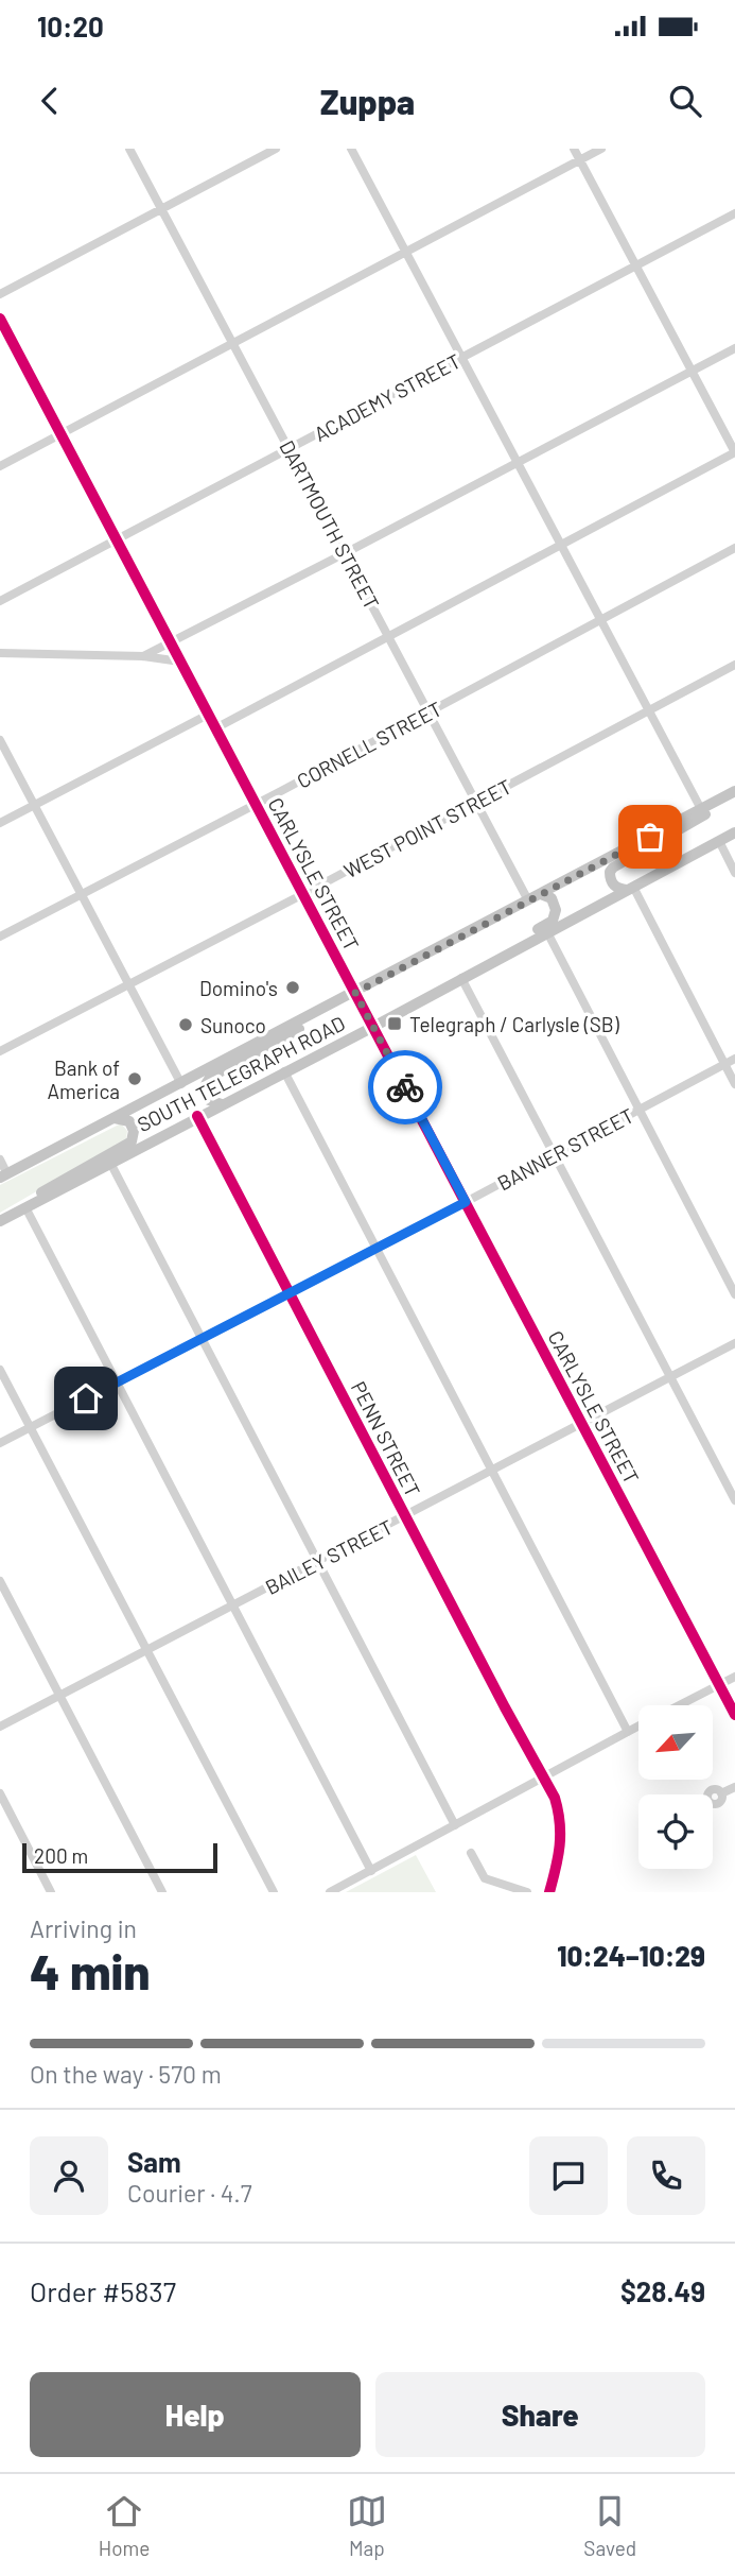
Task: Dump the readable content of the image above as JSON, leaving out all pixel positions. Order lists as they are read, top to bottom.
{
  "streets": {
    "main road": ["SOUTH TELEGRAPH ROAD"],
    "street": [
      "ACADEMY STREET",
      "DARTMOUTH STREET",
      "CORNELL STREET",
      "WEST POINT STREET",
      "CARLYSLE STREET",
      "BANNER STREET",
      "PENN STREET",
      "BAILEY STREET"
    ]
  },
  "crossings": [
    ["ACADEMY STREET", "DARTMOUTH STREET"],
    ["ACADEMY STREET", "CARLYSLE STREET"],
    ["DARTMOUTH STREET", "CORNELL STREET"],
    ["DARTMOUTH STREET", "WEST POINT STREET"],
    ["DARTMOUTH STREET", "SOUTH TELEGRAPH ROAD"],
    ["CORNELL STREET", "CARLYSLE STREET"],
    ["WEST POINT STREET", "CARLYSLE STREET"],
    ["CARLYSLE STREET", "SOUTH TELEGRAPH ROAD"],
    ["CARLYSLE STREET", "BANNER STREET"],
    ["CARLYSLE STREET", "BAILEY STREET"],
    ["SOUTH TELEGRAPH ROAD", "PENN STREET"],
    ["BANNER STREET", "PENN STREET"],
    ["PENN STREET", "BAILEY STREET"]
  ],
  "places": {
    "other": ["Domino's", "Sunoco", "Bank of America"],
    "transit": ["Telegraph / Carlysle (SB)"]
  },
  "scale_bar": "200 m",
  "north": "bottom left",
  "page": {
    "status": "10:20",
    "header": "Zuppa",
    "scale": "200 m",
    "heading": ["4 min", "Arriving in", "10:24–10:29"],
    "panel": [
      "Sam",
      "Courier · 4.7",
      "Order #5837",
      "$28.49"
    ],
    "bar": "On the way · 570 m",
    "buttons": ["Help", "Share"],
    "tabs": ["Home", "Map", "Saved"]
  }
}
